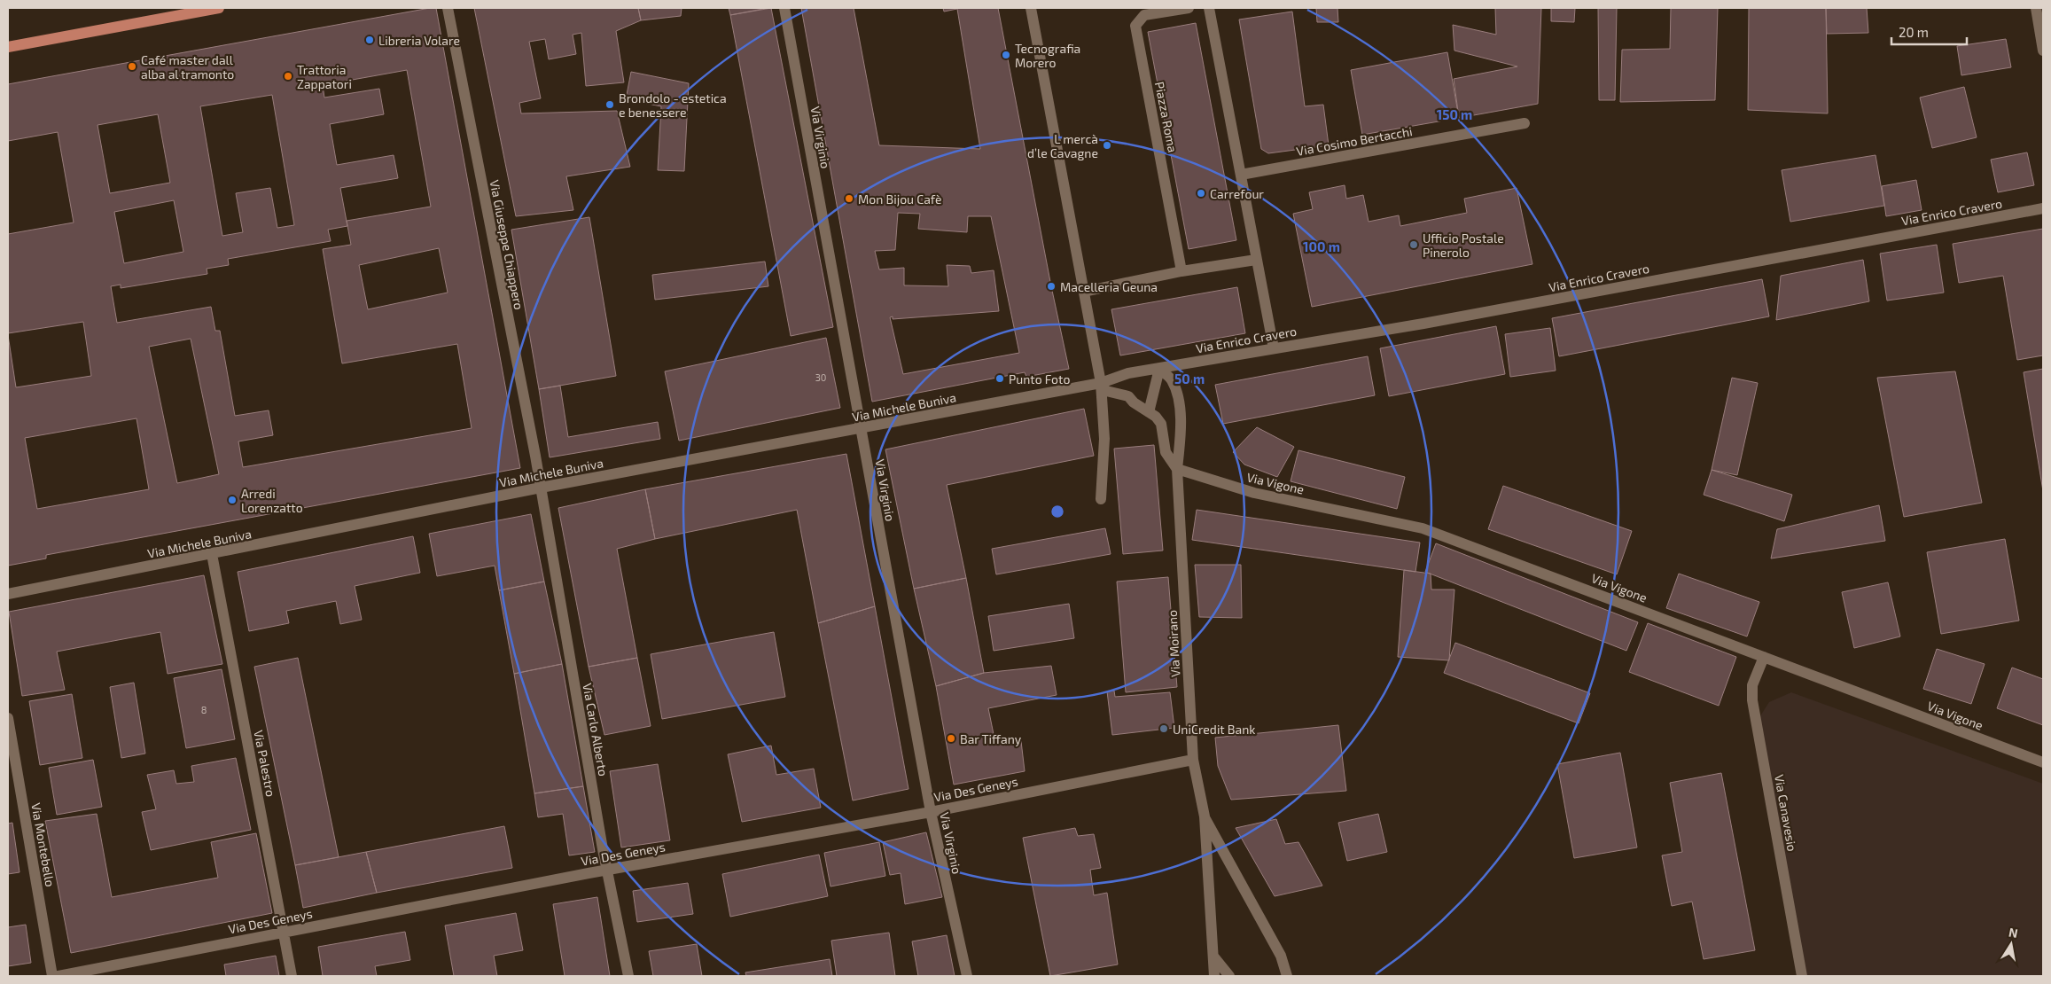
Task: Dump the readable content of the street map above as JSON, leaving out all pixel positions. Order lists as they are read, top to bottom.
{
  "streets": {
    "street": [
      "Piazza Roma",
      "Via Virginio",
      "Via Cosimo Bertacchi",
      "Via Enrico Cravero",
      "Via Giuseppe Chiappero",
      "Via Michele Buniva",
      "Via Vigone",
      "Via Moirano",
      "Via Carlo Alberto",
      "Via Palestro",
      "Via Des Geneys",
      "Via Canavesio",
      "Via Montebello"
    ]
  },
  "crossings": [
    ["Via Virginio", "Via Michele Buniva"],
    ["Via Virginio", "Via Des Geneys"],
    ["Via Enrico Cravero", "Via Michele Buniva"],
    ["Via Enrico Cravero", "Via Moirano"],
    ["Via Giuseppe Chiappero", "Via Michele Buniva"],
    ["Via Giuseppe Chiappero", "Via Carlo Alberto"],
    ["Via Michele Buniva", "Via Moirano"],
    ["Via Michele Buniva", "Via Carlo Alberto"],
    ["Via Michele Buniva", "Via Palestro"],
    ["Via Vigone", "Via Moirano"],
    ["Via Vigone", "Via Canavesio"],
    ["Via Moirano", "Via Des Geneys"],
    ["Via Carlo Alberto", "Via Des Geneys"],
    ["Via Palestro", "Via Des Geneys"]
  ],
  "places": [
    "Libreria Volare",
    "Tecnografia Morero",
    "Café master dall alba al tramonto",
    "Trattoria Zappatori",
    "Brondolo - estetica e benessere",
    "L mercà d’le Cavagne",
    "Carrefour",
    "Mon Bijou Cafè",
    "Ufficio Postale Pinerolo",
    "Macelleria Geuna",
    "Punto Foto",
    "Arredi Lorenzatto",
    "UniCredit Bank",
    "Bar Tiffany"
  ],
  "house_numbers": ["30", "8"],
  "scale_bar": "20 m",
  "north": "top",
  "rings": ["150 m", "100 m", "50 m"]
}
